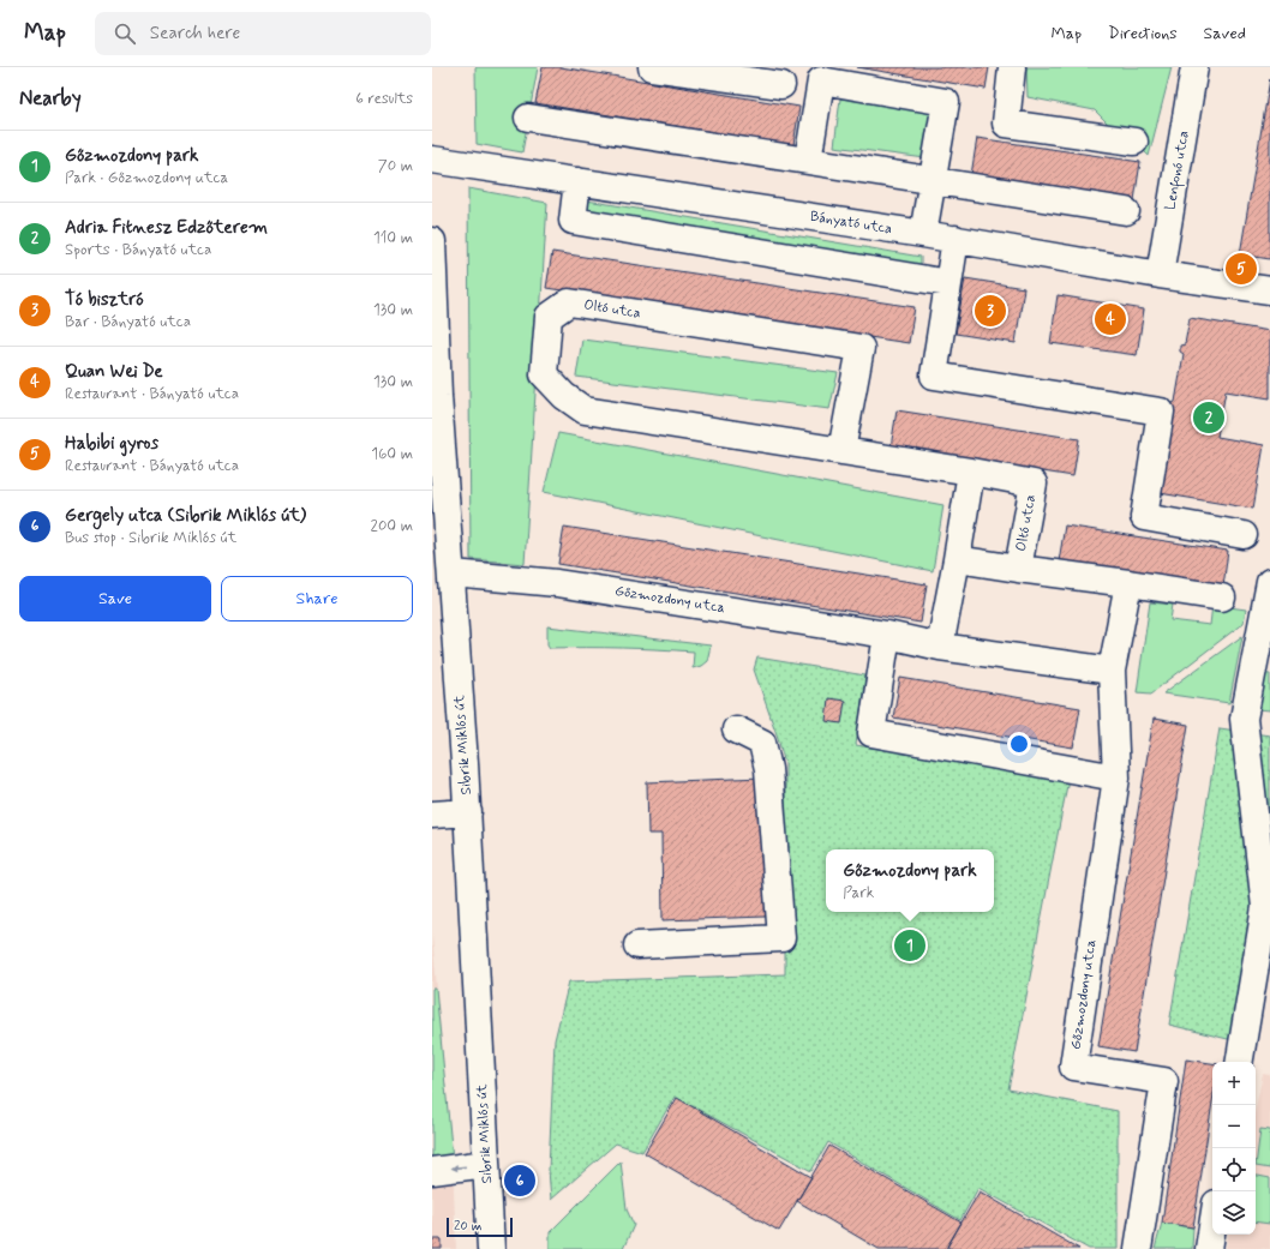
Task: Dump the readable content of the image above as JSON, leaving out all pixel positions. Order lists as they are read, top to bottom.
{
  "streets": {
    "street": [
      "Lenfonó utca",
      "Bányató utca",
      "Oltó utca",
      "Gőzmozdony utca",
      "Sibrik Miklós út"
    ]
  },
  "crossings": [
    ["Lenfonó utca", "Bányató utca"],
    ["Gőzmozdony utca", "Sibrik Miklós út"]
  ],
  "scale_bar": "20 m",
  "page": {
    "header": "Map",
    "search": "Search here",
    "nav": ["Map", "Directions", "Saved"],
    "heading": ["Nearby", "6 results"],
    "list": [
      {
        "mark": "1",
        "name": "Gőzmozdony park",
        "note": "Park · Gőzmozdony utca",
        "value": "70 m"
      },
      {
        "mark": "2",
        "name": "Adria Fitnesz Edzőterem",
        "note": "Sports · Bányató utca",
        "value": "110 m"
      },
      {
        "mark": "3",
        "name": "Tó bisztró",
        "note": "Bar · Bányató utca",
        "value": "130 m"
      },
      {
        "mark": "4",
        "name": "Quan Wei De",
        "note": "Restaurant · Bányató utca",
        "value": "130 m"
      },
      {
        "mark": "5",
        "name": "Habibi gyros",
        "note": "Restaurant · Bányató utca",
        "value": "160 m"
      },
      {
        "mark": "6",
        "name": "Gergely utca (Sibrik Miklós út)",
        "note": "Bus stop · Sibrik Miklós út",
        "value": "200 m"
      }
    ],
    "pins": [
      "5",
      "3",
      "4",
      "2",
      "1",
      "6"
    ],
    "buttons": ["Save", "Share"],
    "popup": ["Gőzmozdony park", "Park"],
    "map_buttons": ["+", "−"],
    "scale": "20 m"
  }
}
